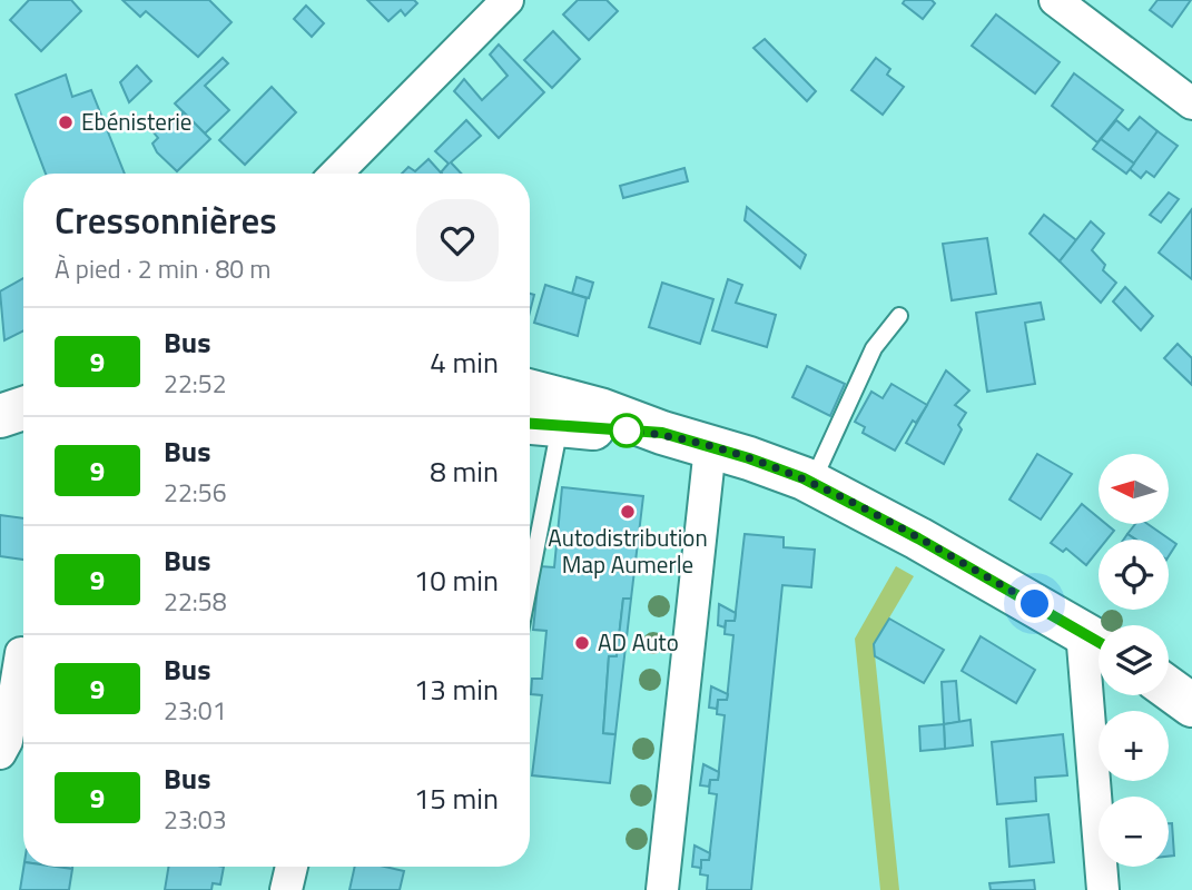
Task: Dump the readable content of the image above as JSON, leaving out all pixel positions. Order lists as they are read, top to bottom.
{
  "places": ["Ebénisterie", "Autodistribution Map Aumerle", "AD Auto"],
  "lines": ["bus line 9"],
  "north": "left",
  "page": {
    "heading": ["Cressonnières", "À pied · 2 min · 80 m"],
    "list": [
      {
        "mark": "9",
        "name": "Bus",
        "note": "22:52",
        "value": "4 min"
      },
      {
        "mark": "9",
        "name": "Bus",
        "note": "22:56",
        "value": "8 min"
      },
      {
        "mark": "9",
        "name": "Bus",
        "note": "22:58",
        "value": "10 min"
      },
      {
        "mark": "9",
        "name": "Bus",
        "note": "23:01",
        "value": "13 min"
      },
      {
        "mark": "9",
        "name": "Bus",
        "note": "23:03",
        "value": "15 min"
      }
    ],
    "map_buttons": ["+", "−"]
  }
}
